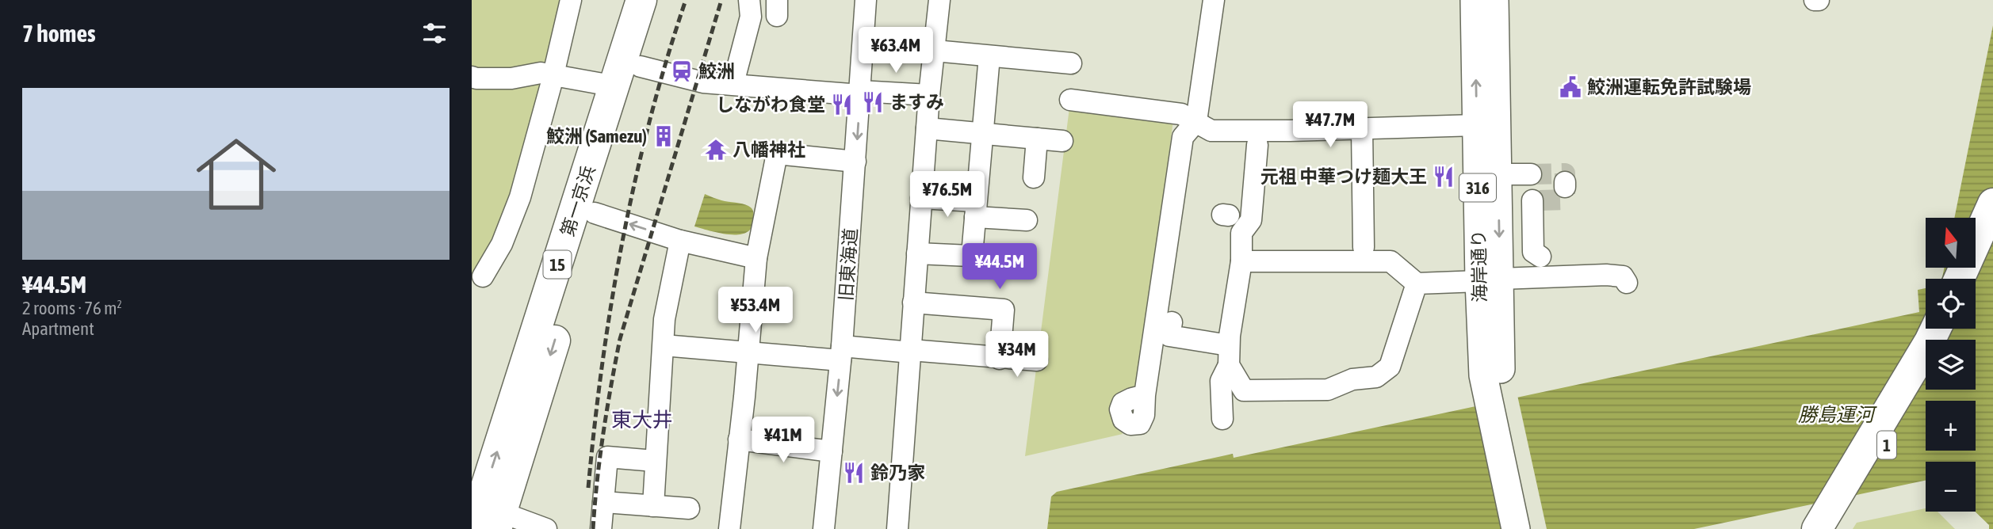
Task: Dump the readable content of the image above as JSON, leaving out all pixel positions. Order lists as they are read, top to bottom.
{
  "streets": {
    "highway": ["第一京浜", "15", "1"],
    "main road": ["316", "海岸通り"],
    "street": ["旧東海道"]
  },
  "districts": ["東大井"],
  "water": ["勝島運河"],
  "places": {
    "station": ["鮫洲"],
    "public building": ["鮫洲運転免許試験場"],
    "restaurant": [
      "ますみ",
      "しながわ食堂",
      "元祖 中華つけ麺大王",
      "鈴乃家"
    ],
    "building": ["鮫洲 (Samezu)"],
    "temple": ["八幡神社"]
  },
  "north": "top",
  "page": {
    "heading": "7 homes",
    "price": [
      "¥63.4M",
      "¥47.7M",
      "¥76.5M",
      "¥44.5M",
      "¥53.4M",
      "¥34M",
      "¥41M"
    ],
    "list": [
      {
        "name": "¥44.5M",
        "note": "2 rooms · 76 m² · Apartment"
      }
    ],
    "map_buttons": ["+", "−"]
  }
}
